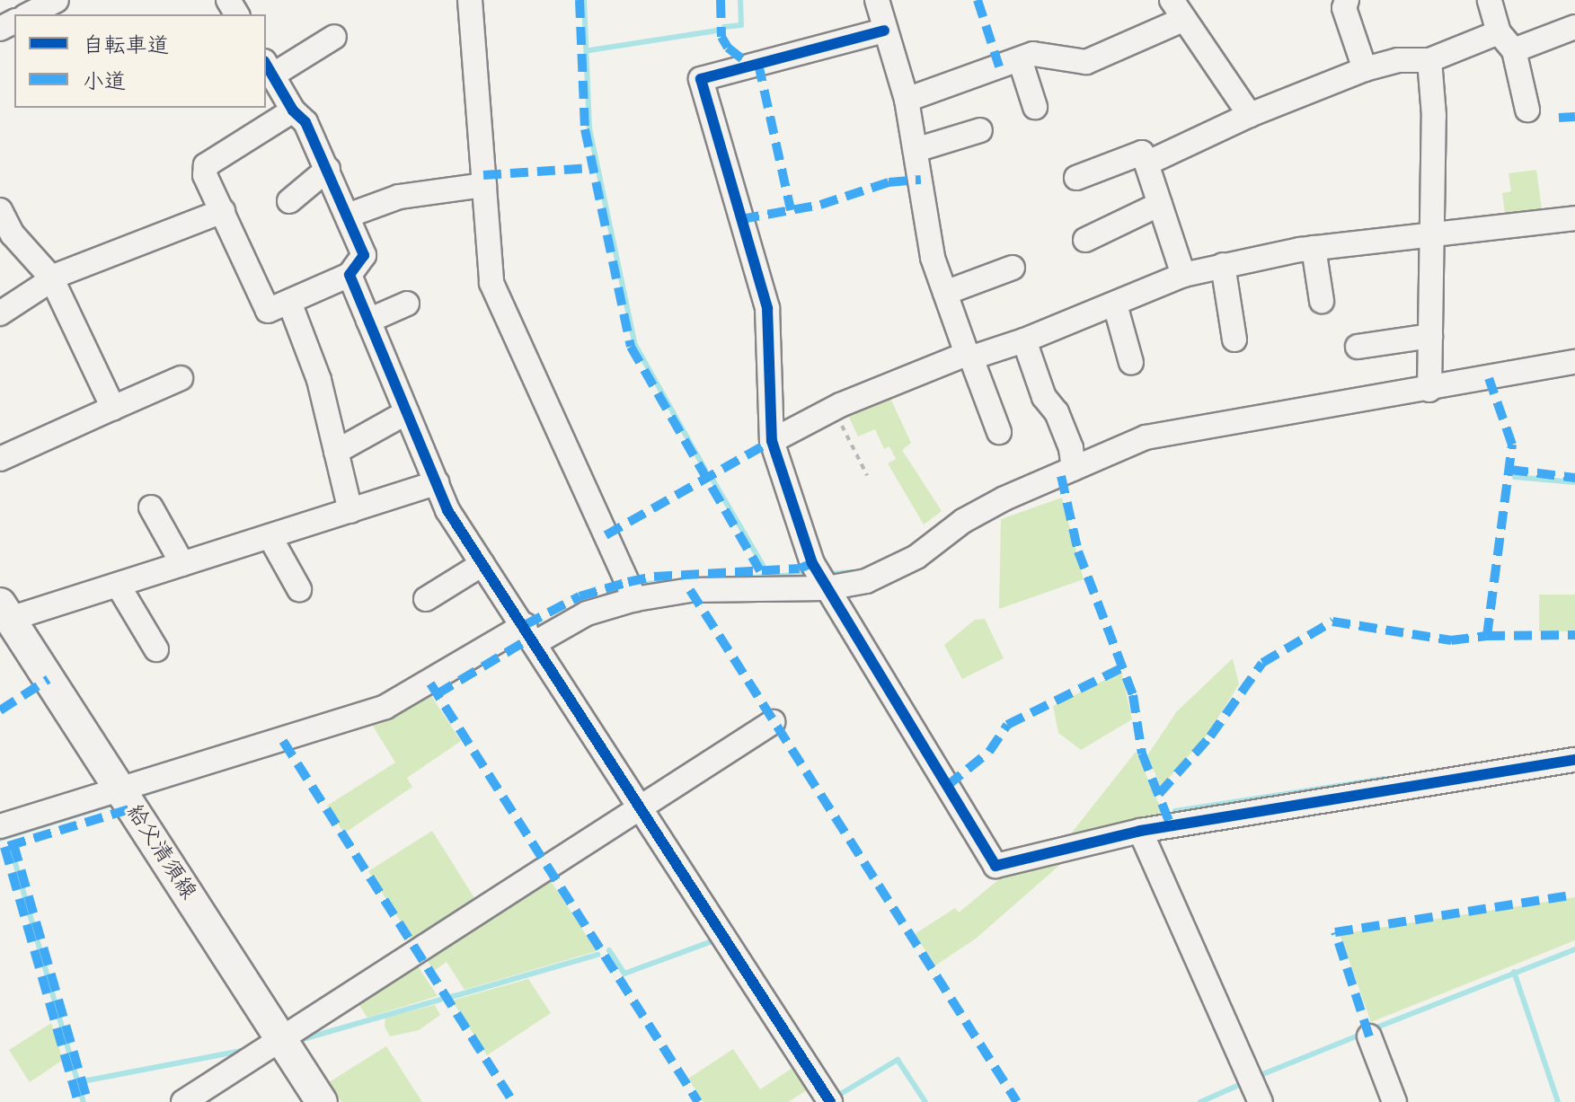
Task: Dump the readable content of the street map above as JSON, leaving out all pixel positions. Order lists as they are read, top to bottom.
{
  "streets": {
    "main road": ["給父清須線"]
  },
  "legend": ["自転車道", "小道"]
}
